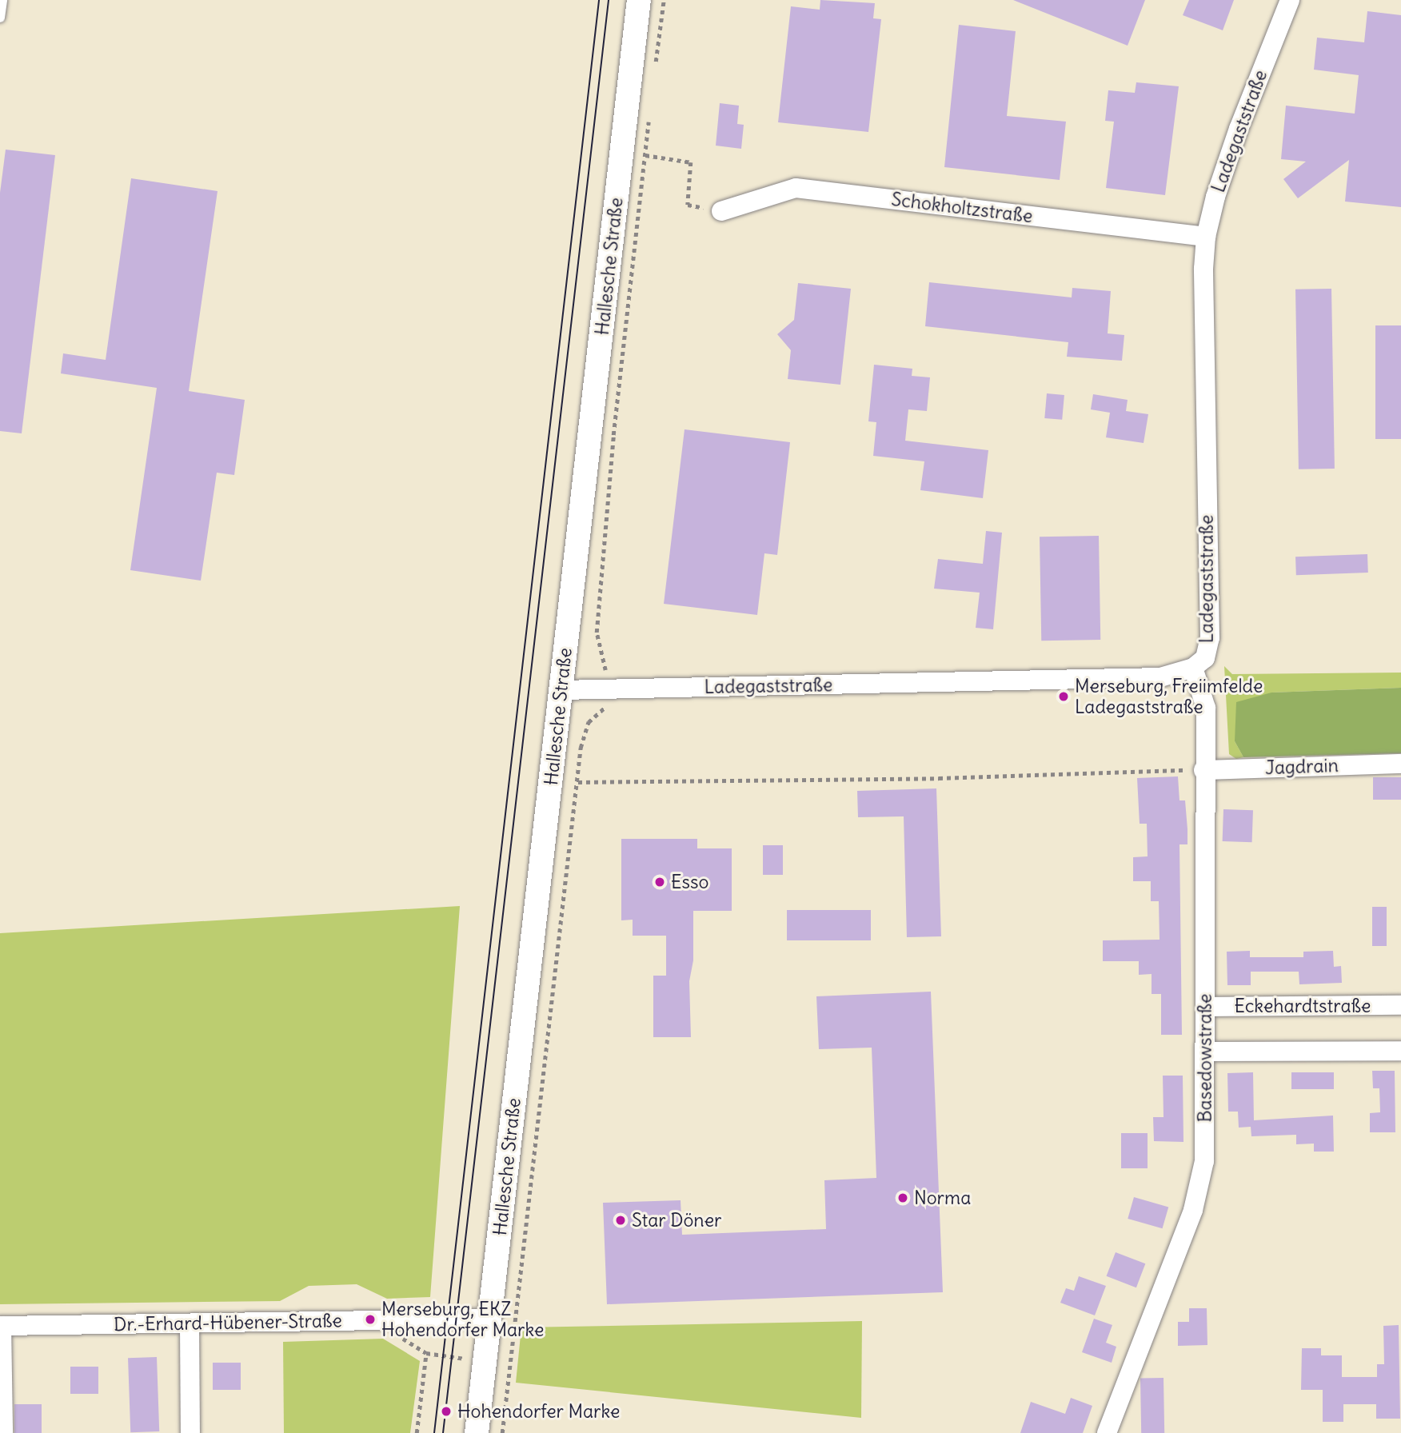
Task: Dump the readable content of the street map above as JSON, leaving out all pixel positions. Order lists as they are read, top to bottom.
{
  "streets": {
    "street": [
      "Ladegaststraße",
      "Schokholtzstraße",
      "Hallesche Straße",
      "Jagdrain",
      "Eckehardtstraße",
      "Basedowstraße",
      "Dr.-Erhard-Hübener-Straße"
    ]
  },
  "crossings": [
    ["Ladegaststraße", "Schokholtzstraße"],
    ["Ladegaststraße", "Hallesche Straße"],
    ["Ladegaststraße", "Basedowstraße"],
    ["Hallesche Straße", "Dr.-Erhard-Hübener-Straße"],
    ["Jagdrain", "Basedowstraße"],
    ["Eckehardtstraße", "Basedowstraße"]
  ],
  "places": [
    "Merseburg, Freiimfelde Ladegaststraße",
    "Esso",
    "Norma",
    "Star Döner",
    "Merseburg, EKZ Hohendorfer Marke",
    "Hohendorfer Marke"
  ]
}
